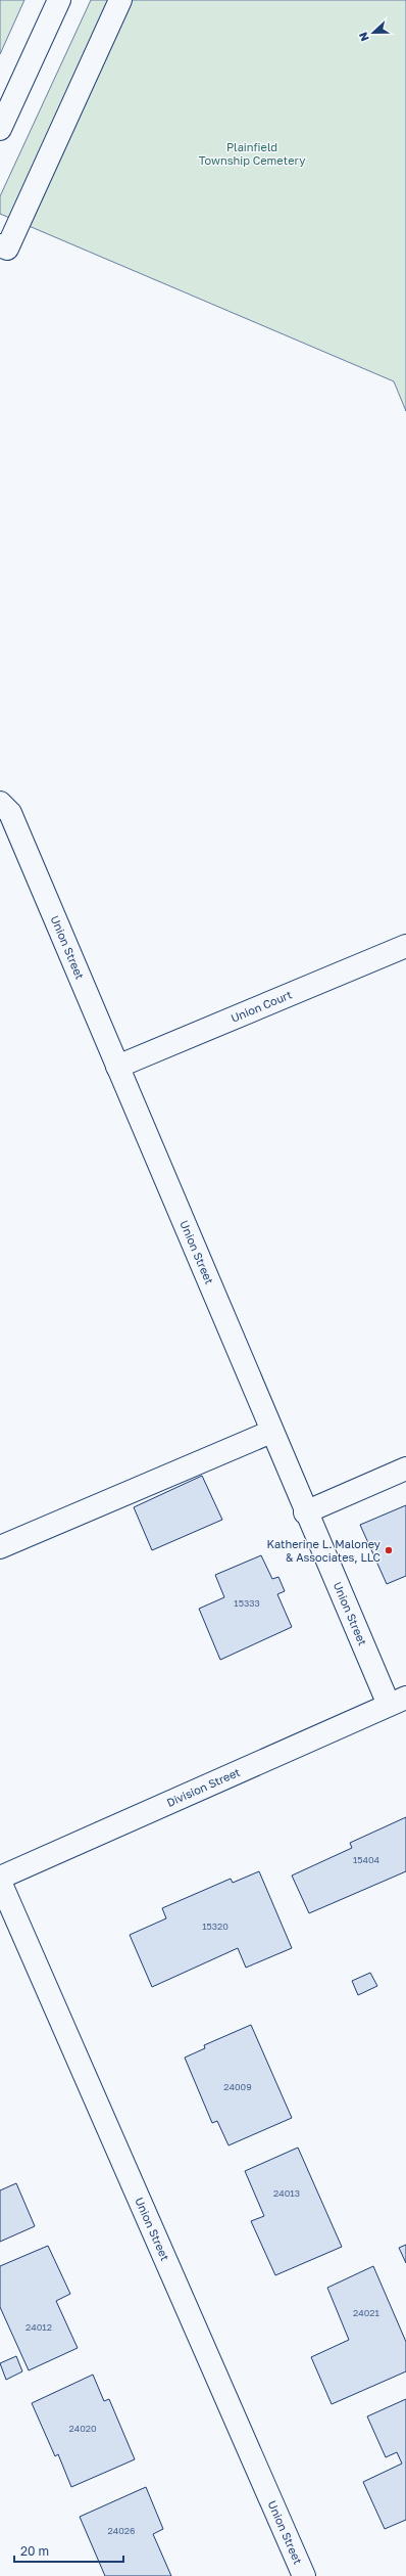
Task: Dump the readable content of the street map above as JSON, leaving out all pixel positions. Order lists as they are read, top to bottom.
{
  "streets": {
    "street": ["Union Street", "Union Court", "Division Street"]
  },
  "crossings": [
    ["Union Street", "Union Court"],
    ["Union Street", "Division Street"]
  ],
  "parks": ["Plainfield Township Cemetery"],
  "places": ["Katherine L. Maloney & Associates, LLC"],
  "house_numbers": [
    "15333",
    "15404",
    "15320",
    "24009",
    "24013",
    "24021",
    "24012",
    "24020",
    "24026"
  ],
  "scale_bar": "20 m",
  "north": "left"
}
